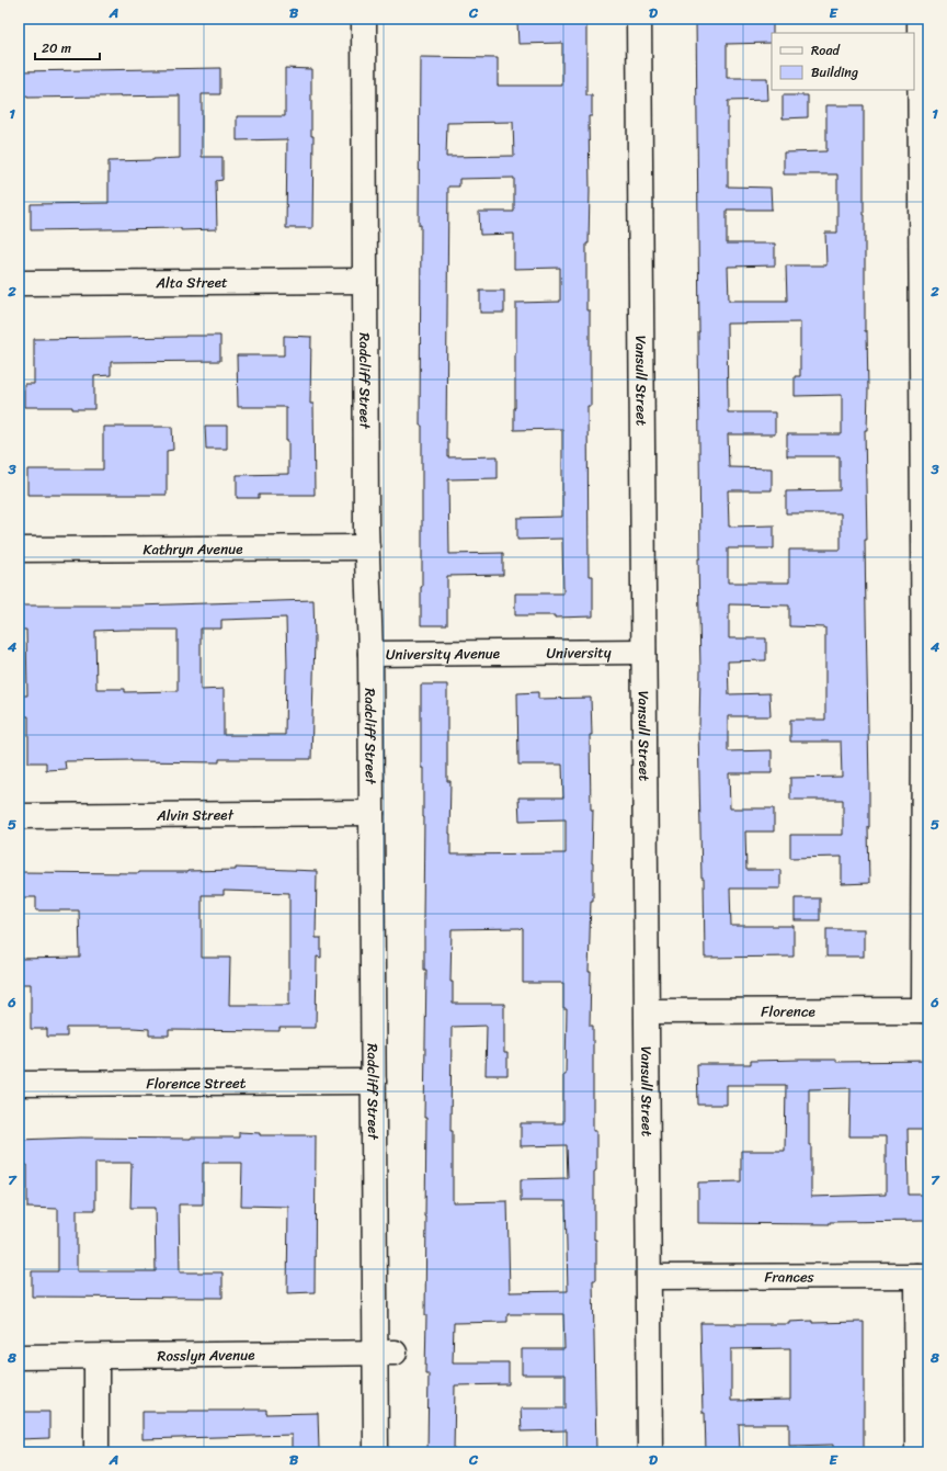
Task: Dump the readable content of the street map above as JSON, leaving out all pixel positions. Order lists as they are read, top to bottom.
{
  "streets": {
    "street": [
      "Alta Street",
      "Radcliff Street",
      "Vansull Street",
      "Kathryn Avenue",
      "University",
      "University Avenue",
      "Alvin Street",
      "Florence",
      "Florence Street",
      "Frances",
      "Rosslyn Avenue"
    ]
  },
  "crossings": [
    ["Alta Street", "Radcliff Street"],
    ["Radcliff Street", "Kathryn Avenue"],
    ["Radcliff Street", "University Avenue"],
    ["Radcliff Street", "Alvin Street"],
    ["Radcliff Street", "Florence Street"],
    ["Radcliff Street", "Rosslyn Avenue"],
    ["Vansull Street", "University"],
    ["Vansull Street", "Florence"],
    ["Vansull Street", "Frances"],
    ["University", "University Avenue"]
  ],
  "legend": ["Road", "Building"],
  "scale_bar": "20 m",
  "grid": {
    "columns": [
      "A",
      "B",
      "C",
      "D",
      "E"
    ],
    "rows": [
      "1",
      "2",
      "3",
      "4",
      "5",
      "6",
      "7",
      "8"
    ]
  }
}
